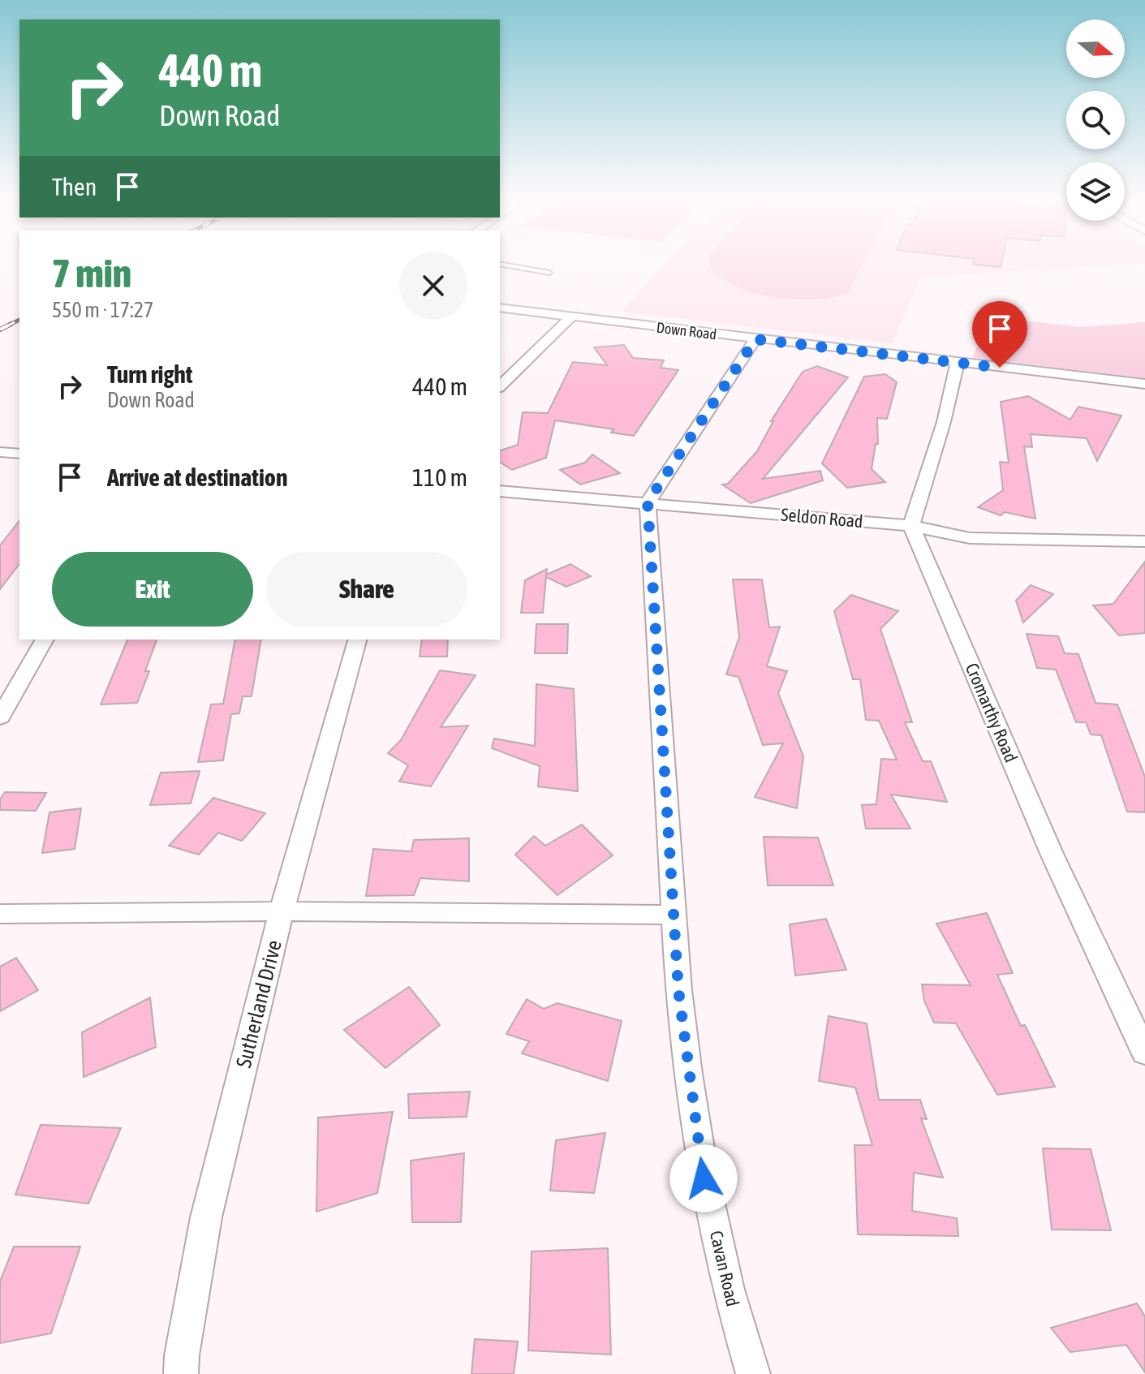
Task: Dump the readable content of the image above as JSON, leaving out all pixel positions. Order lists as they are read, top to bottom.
{
  "streets": {
    "street": [
      "Down Road",
      "Seldon Road",
      "Cromarthy Road",
      "Sutherland Drive",
      "Cavan Road"
    ]
  },
  "crossings": [
    ["Seldon Road", "Cromarthy Road"],
    ["Seldon Road", "Cavan Road"]
  ],
  "north": "right",
  "page": {
    "turn": ["440 m", "Down Road"],
    "then": "Then",
    "heading": ["7 min", "550 m · 17:27"],
    "list": [
      {
        "name": "Turn right",
        "note": "Down Road",
        "value": "440 m"
      },
      {
        "name": "Arrive at destination",
        "value": "110 m"
      }
    ],
    "buttons": ["Exit", "Share"]
  }
}
